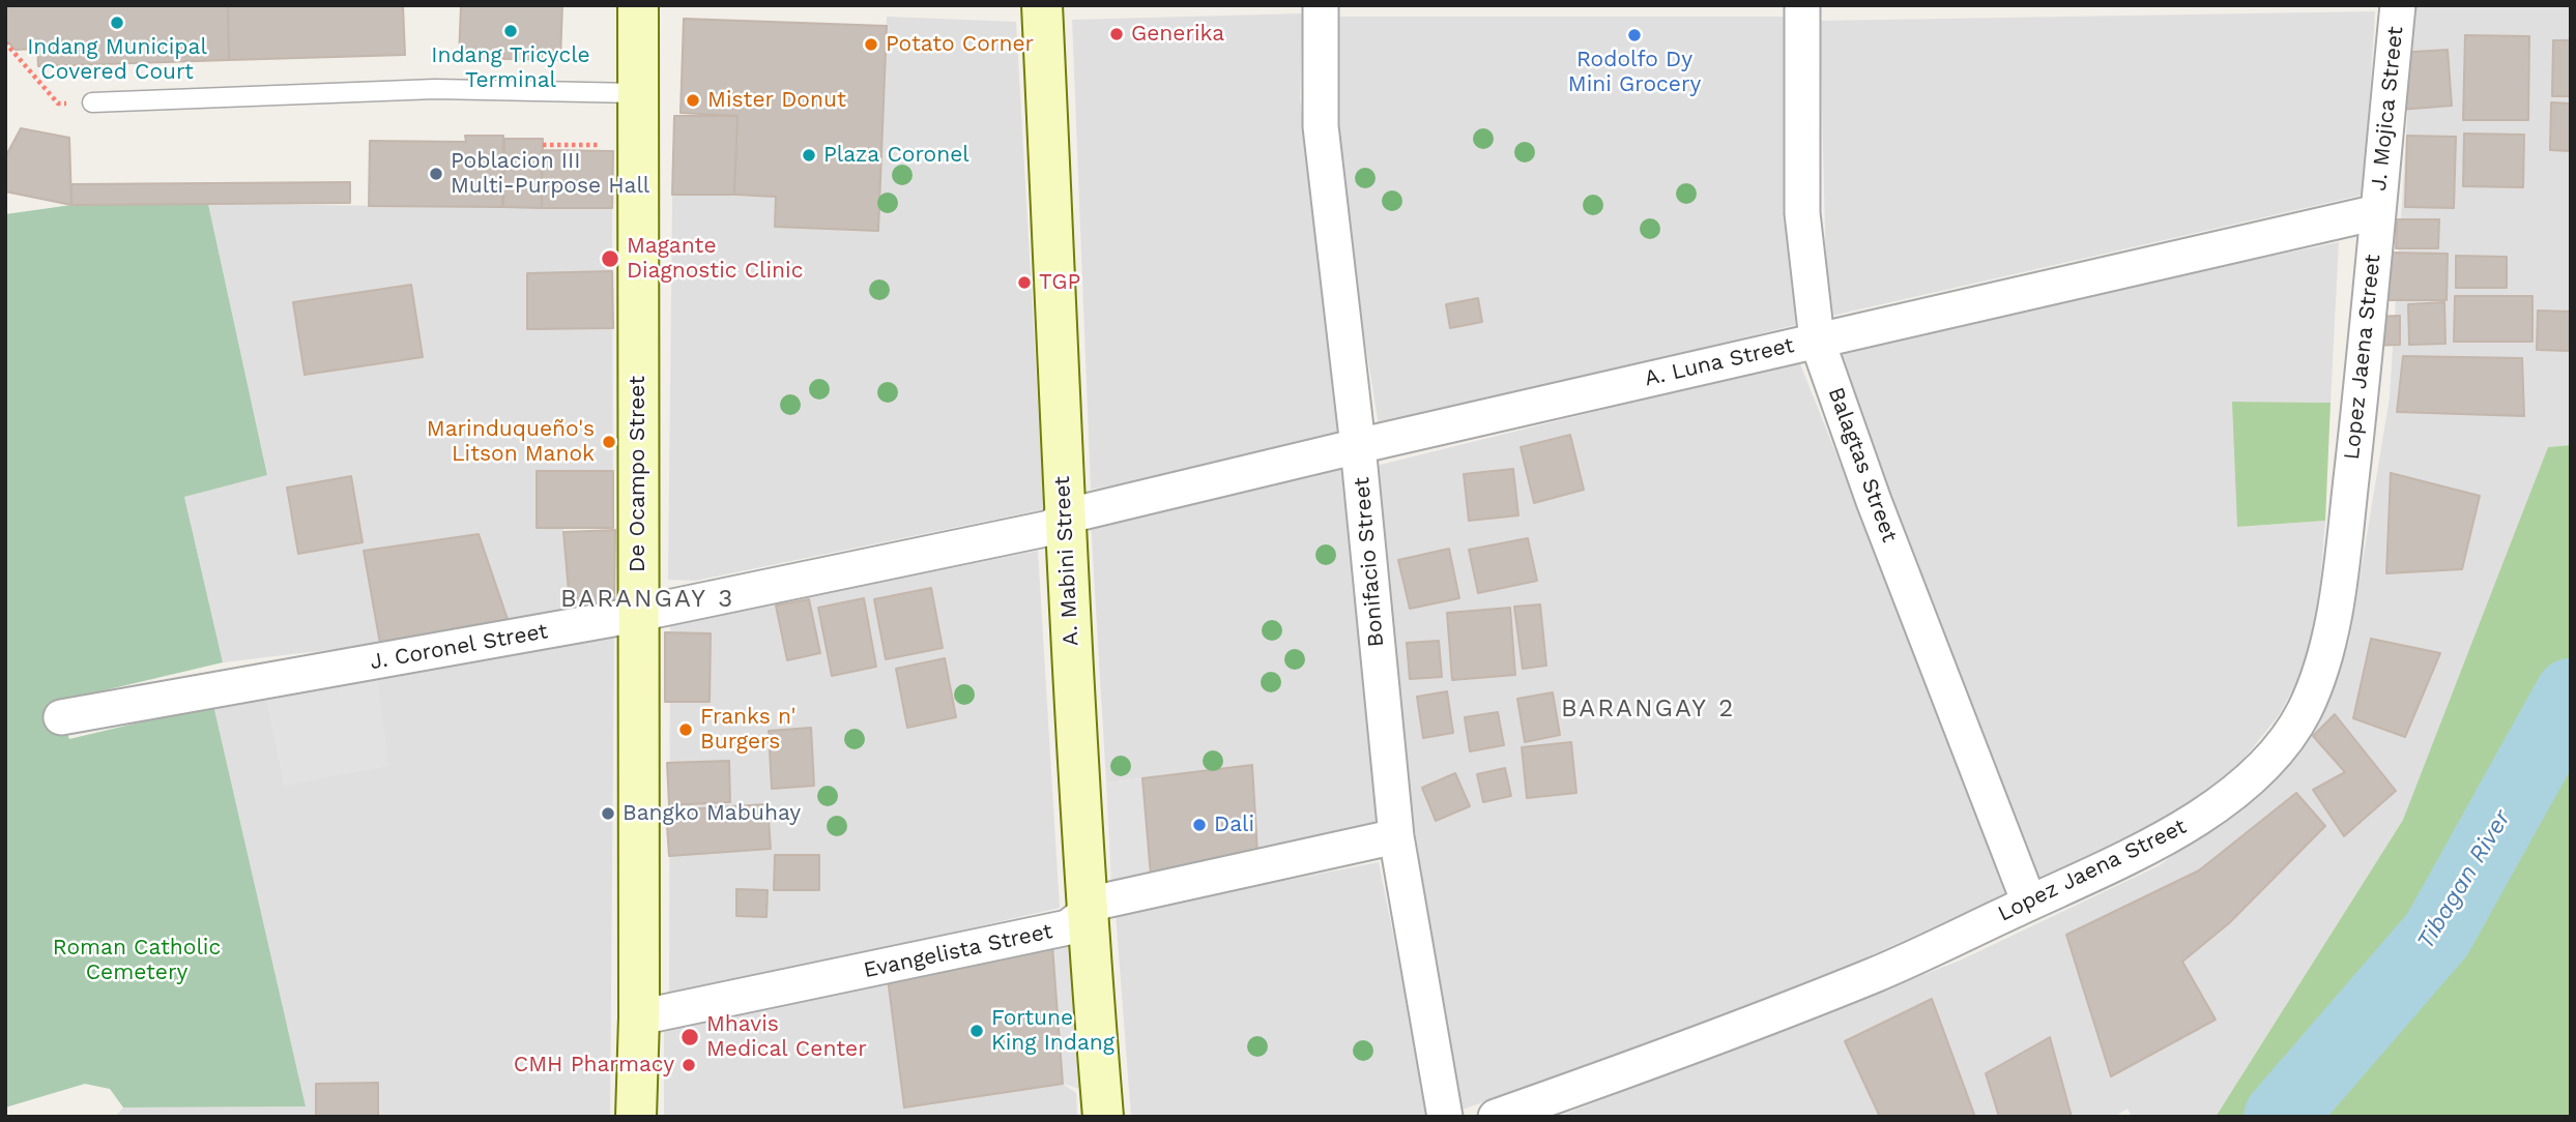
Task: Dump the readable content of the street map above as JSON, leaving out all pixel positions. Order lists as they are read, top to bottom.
{
  "streets": {
    "main road": ["De Ocampo Street", "A. Mabini Street"],
    "street": [
      "J. Mojica Street",
      "Lopez Jaena Street",
      "A. Luna Street",
      "Balagtas Street",
      "Bonifacio Street",
      "J. Coronel Street",
      "Evangelista Street"
    ]
  },
  "crossings": [
    ["J. Mojica Street", "Lopez Jaena Street"],
    ["J. Mojica Street", "A. Luna Street"],
    ["Lopez Jaena Street", "A. Luna Street"],
    ["Lopez Jaena Street", "Balagtas Street"],
    ["A. Luna Street", "Balagtas Street"],
    ["A. Luna Street", "A. Mabini Street"],
    ["A. Luna Street", "Bonifacio Street"],
    ["A. Luna Street", "J. Coronel Street"],
    ["De Ocampo Street", "J. Coronel Street"],
    ["De Ocampo Street", "Evangelista Street"],
    ["A. Mabini Street", "J. Coronel Street"],
    ["A. Mabini Street", "Evangelista Street"],
    ["Bonifacio Street", "Evangelista Street"]
  ],
  "districts": ["BARANGAY 3", "BARANGAY 2"],
  "water": ["Tibagan River"],
  "parks": ["Roman Catholic Cemetery"],
  "places": [
    "Indang Municipal Covered Court",
    "Indang Tricycle Terminal",
    "Generika",
    "Rodolfo Dy Mini Grocery",
    "Potato Corner",
    "Mister Donut",
    "Plaza Coronel",
    "Poblacion III Multi-Purpose Hall",
    "Magante Diagnostic Clinic",
    "TGP",
    "Marinduqueño's Litson Manok",
    "Franks n' Burgers",
    "Bangko Mabuhay",
    "Dali",
    "Fortune King Indang",
    "Mhavis Medical Center",
    "CMH Pharmacy"
  ]
}
